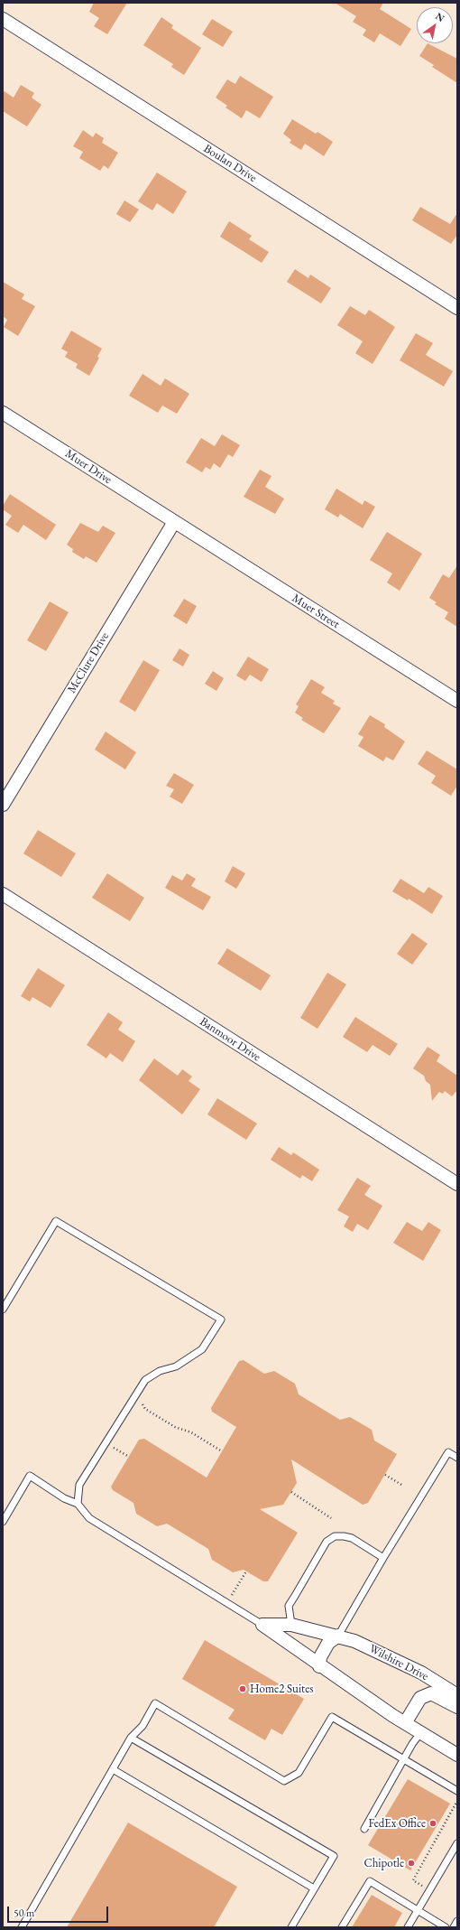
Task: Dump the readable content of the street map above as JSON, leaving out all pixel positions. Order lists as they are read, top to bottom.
{
  "streets": {
    "street": [
      "Boulan Drive",
      "Muer Drive",
      "Muer Street",
      "McClure Drive",
      "Banmoor Drive",
      "Wilshire Drive"
    ]
  },
  "crossings": [
    ["Muer Drive", "Muer Street"],
    ["Muer Drive", "McClure Drive"],
    ["Muer Street", "McClure Drive"]
  ],
  "places": ["Home2 Suites", "FedEx Office", "Chipotle"],
  "scale_bar": "50 m",
  "north": "top right"
}
